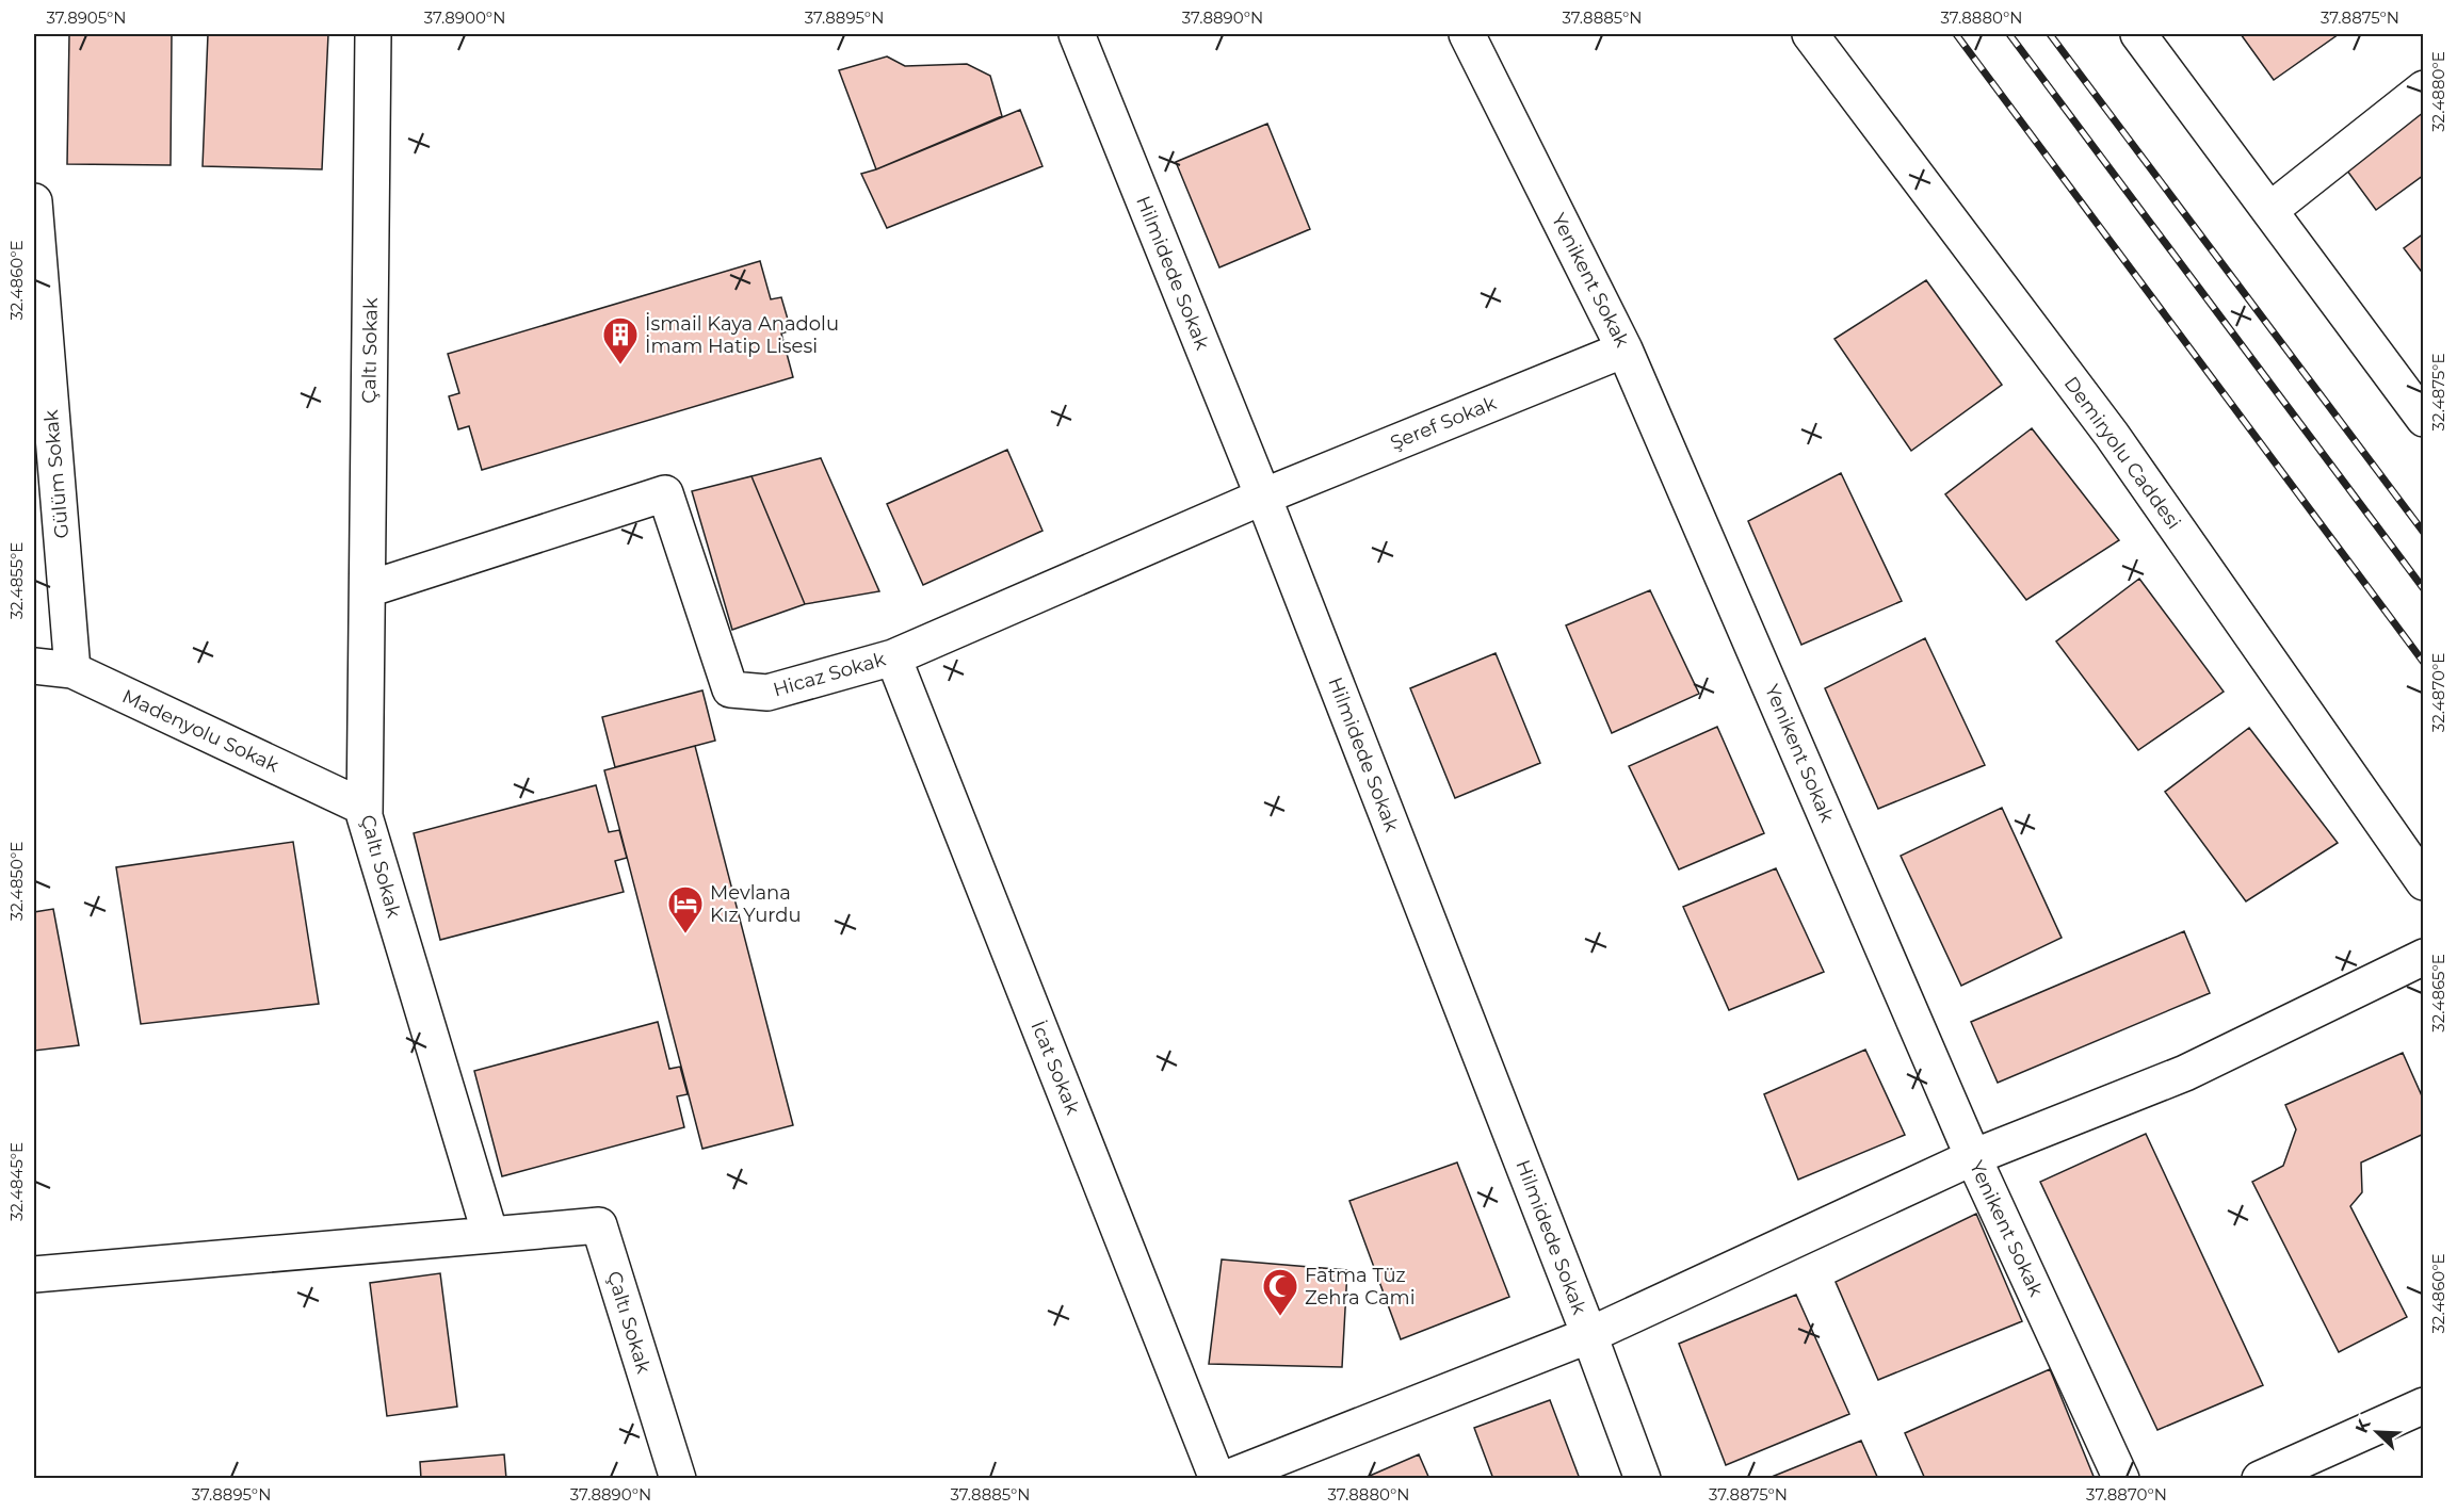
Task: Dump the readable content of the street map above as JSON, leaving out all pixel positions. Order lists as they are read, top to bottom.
{
  "streets": {
    "street": [
      "Hilmidede Sokak",
      "Yenikent Sokak",
      "Çaltı Sokak",
      "Şeref Sokak",
      "Demiryolu Caddesi",
      "Gülüm Sokak",
      "Hicaz Sokak",
      "Madenyolu Sokak",
      "İcat Sokak"
    ]
  },
  "crossings": [
    ["Hilmidede Sokak", "Şeref Sokak"],
    ["Hilmidede Sokak", "Hicaz Sokak"],
    ["Yenikent Sokak", "Şeref Sokak"],
    ["Çaltı Sokak", "Hicaz Sokak"],
    ["Çaltı Sokak", "Madenyolu Sokak"],
    ["Şeref Sokak", "Hicaz Sokak"],
    ["Gülüm Sokak", "Madenyolu Sokak"],
    ["Hicaz Sokak", "İcat Sokak"]
  ],
  "places": {
    "building": ["İsmail Kaya Anadolu İmam Hatip Lisesi"],
    "hotel": ["Mevlana Kız Yurdu"],
    "mosque": ["Fatma Tüz Zehra Cami"]
  },
  "north": "top left",
  "coordinates": [
    "37.8905°N",
    "37.8900°N",
    "37.8895°N",
    "37.8890°N",
    "37.8885°N",
    "37.8880°N",
    "37.8875°N",
    "32.4880°E",
    "32.4860°E",
    "32.4875°E",
    "32.4855°E",
    "32.4870°E",
    "32.4850°E",
    "32.4865°E",
    "32.4845°E",
    "37.8870°N"
  ]
}
